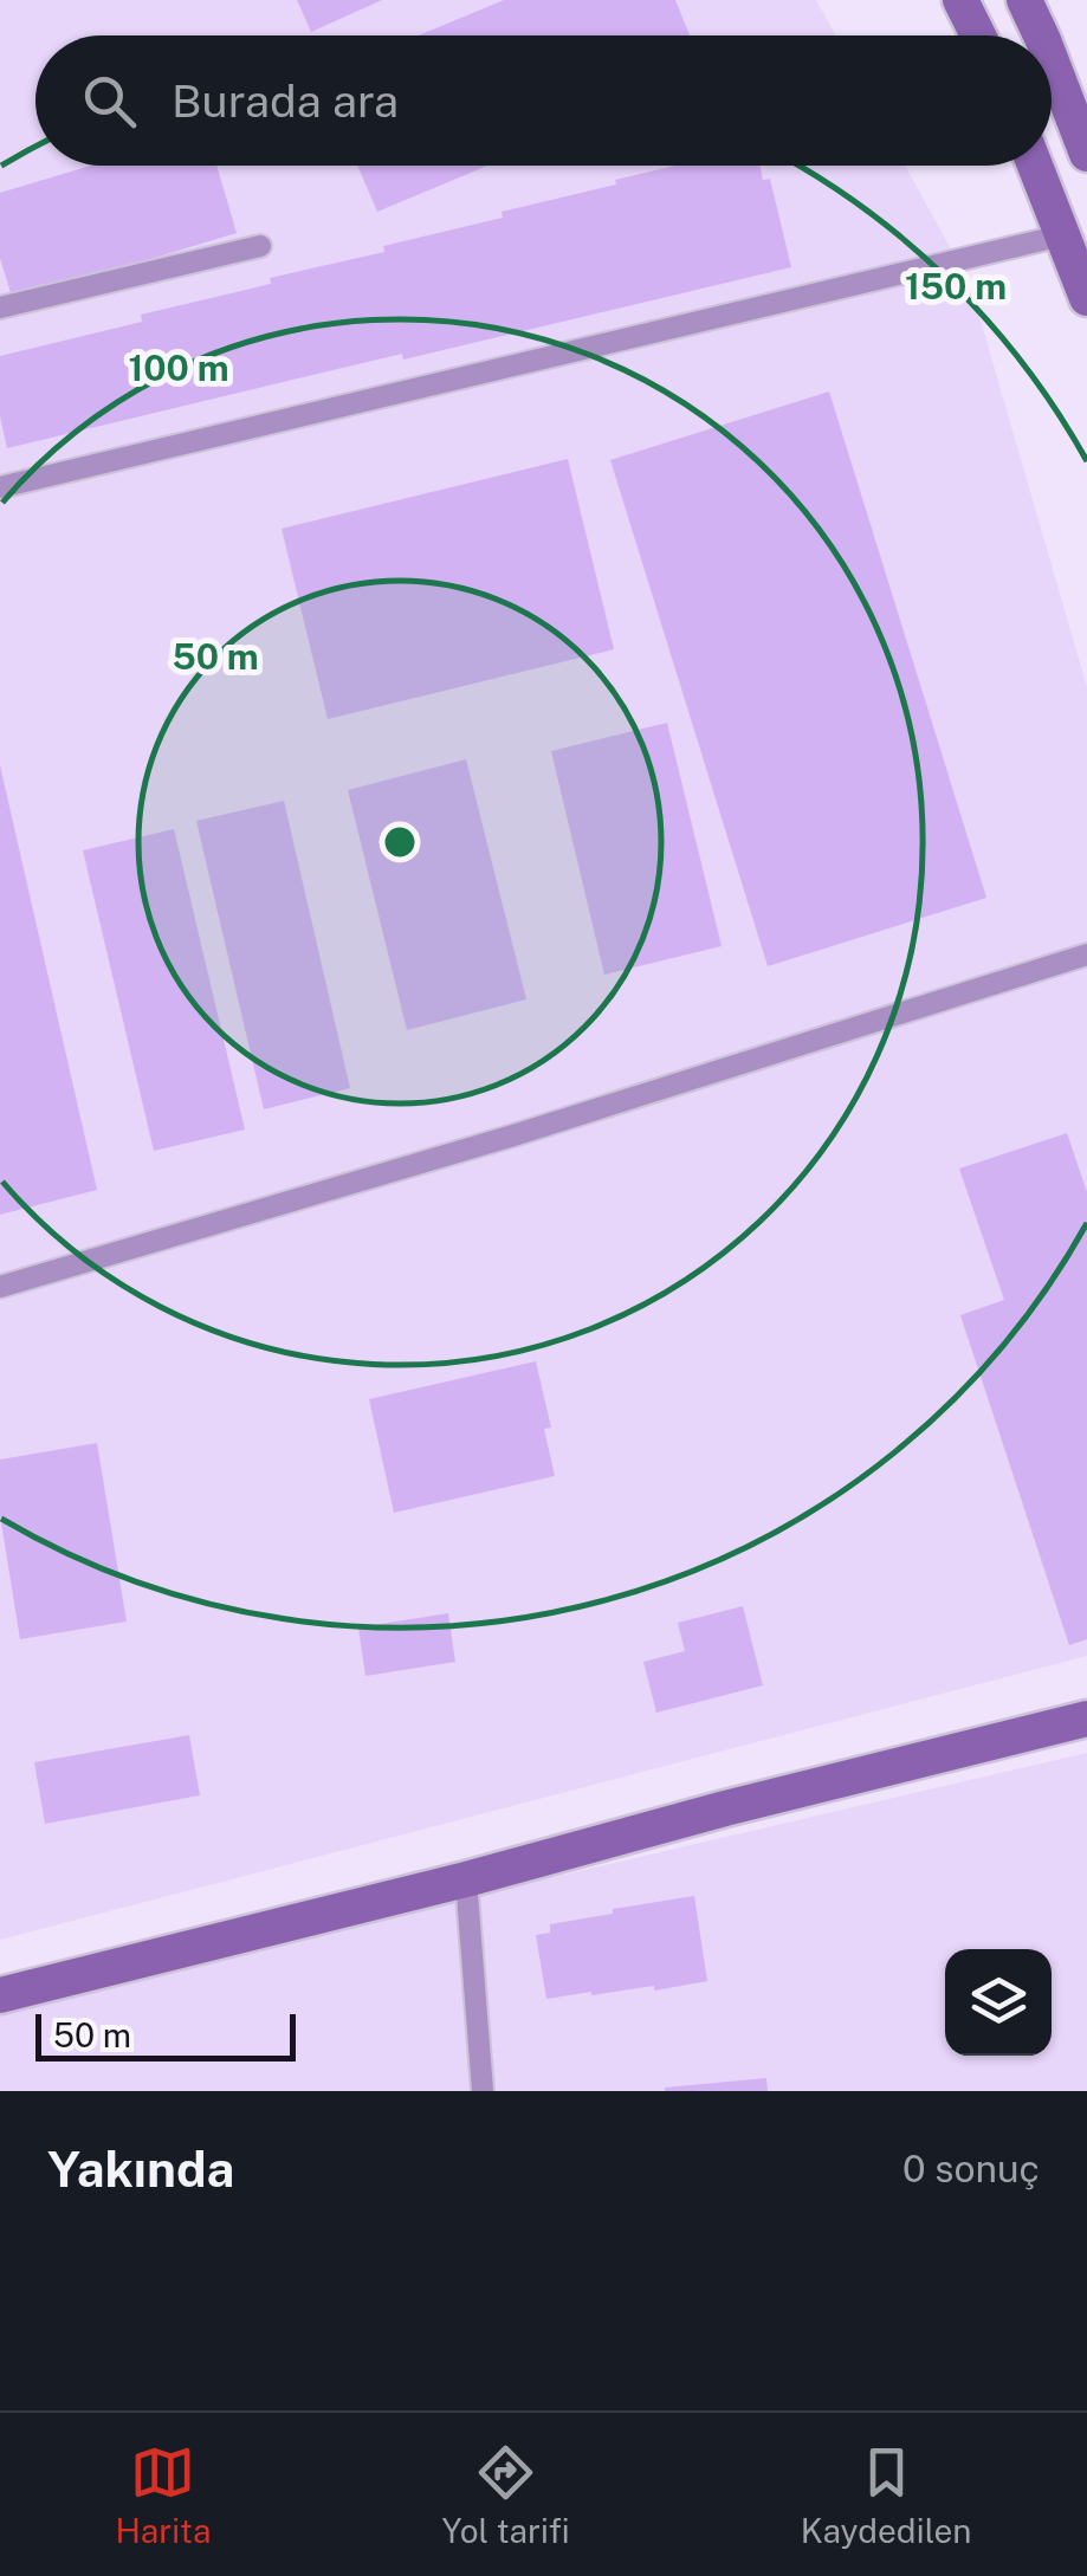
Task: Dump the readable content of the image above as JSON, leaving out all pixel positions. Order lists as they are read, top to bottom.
{
  "scale_bar": "50 m",
  "page": {
    "search": "Burada ara",
    "scale": "50 m",
    "heading": ["Yakında", "0 sonuç"],
    "nav": ["Harita", "Yol tarifi", "Kaydedilen"]
  },
  "rings": ["150 m", "100 m", "50 m"]
}
